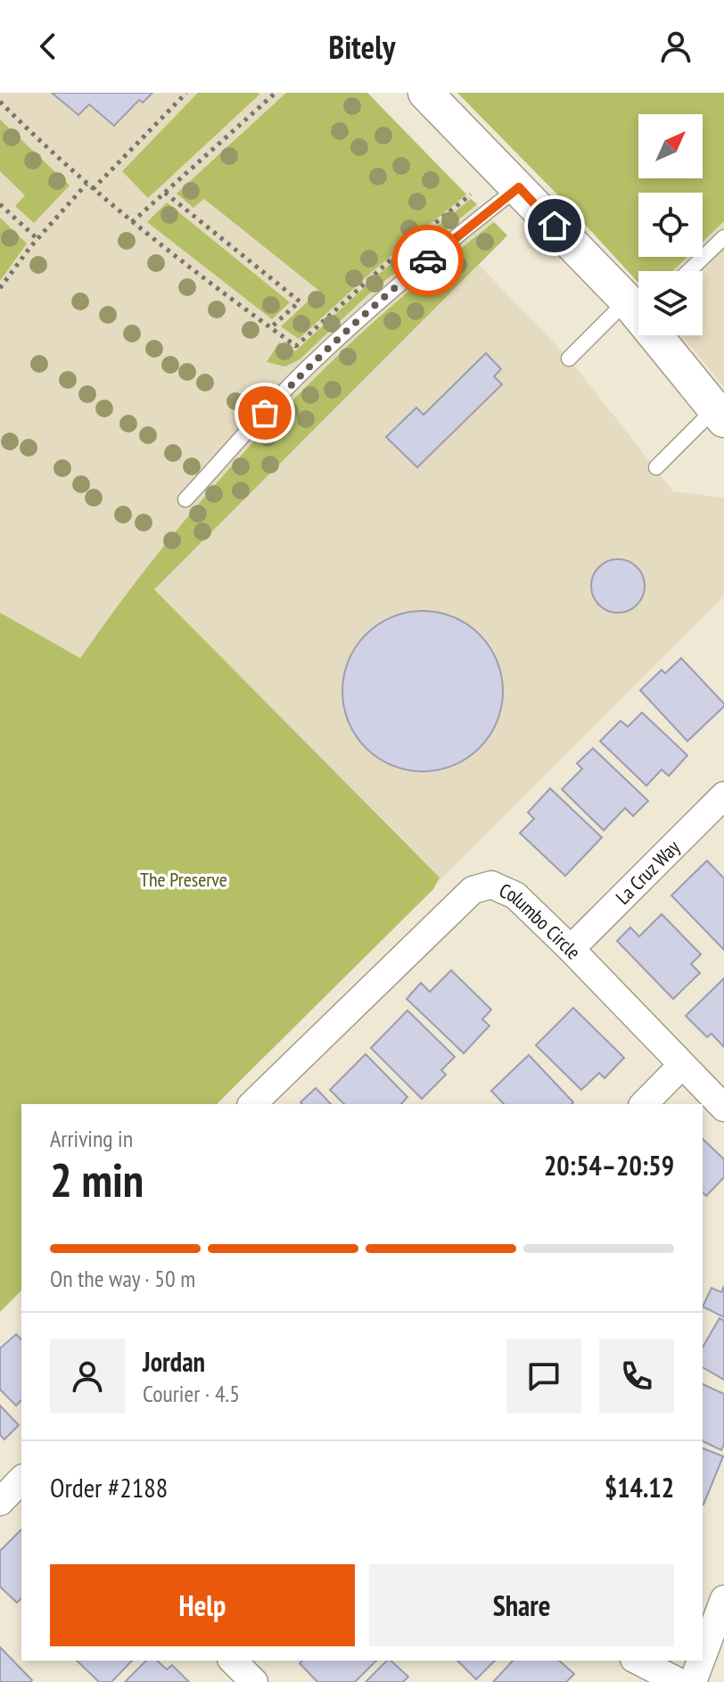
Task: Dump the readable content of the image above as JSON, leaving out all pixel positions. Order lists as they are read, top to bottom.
{
  "streets": {
    "street": ["La Cruz Way", "Columbo Circle"]
  },
  "crossings": [
    ["La Cruz Way", "Columbo Circle"]
  ],
  "parks": ["The Preserve"],
  "north": "top right",
  "page": {
    "header": "Bitely",
    "heading": ["2 min", "Arriving in", "20:54–20:59"],
    "panel": [
      "Jordan",
      "Courier · 4.5",
      "Order #2188",
      "$14.12"
    ],
    "bar": "On the way · 50 m",
    "buttons": ["Help", "Share"]
  }
}
